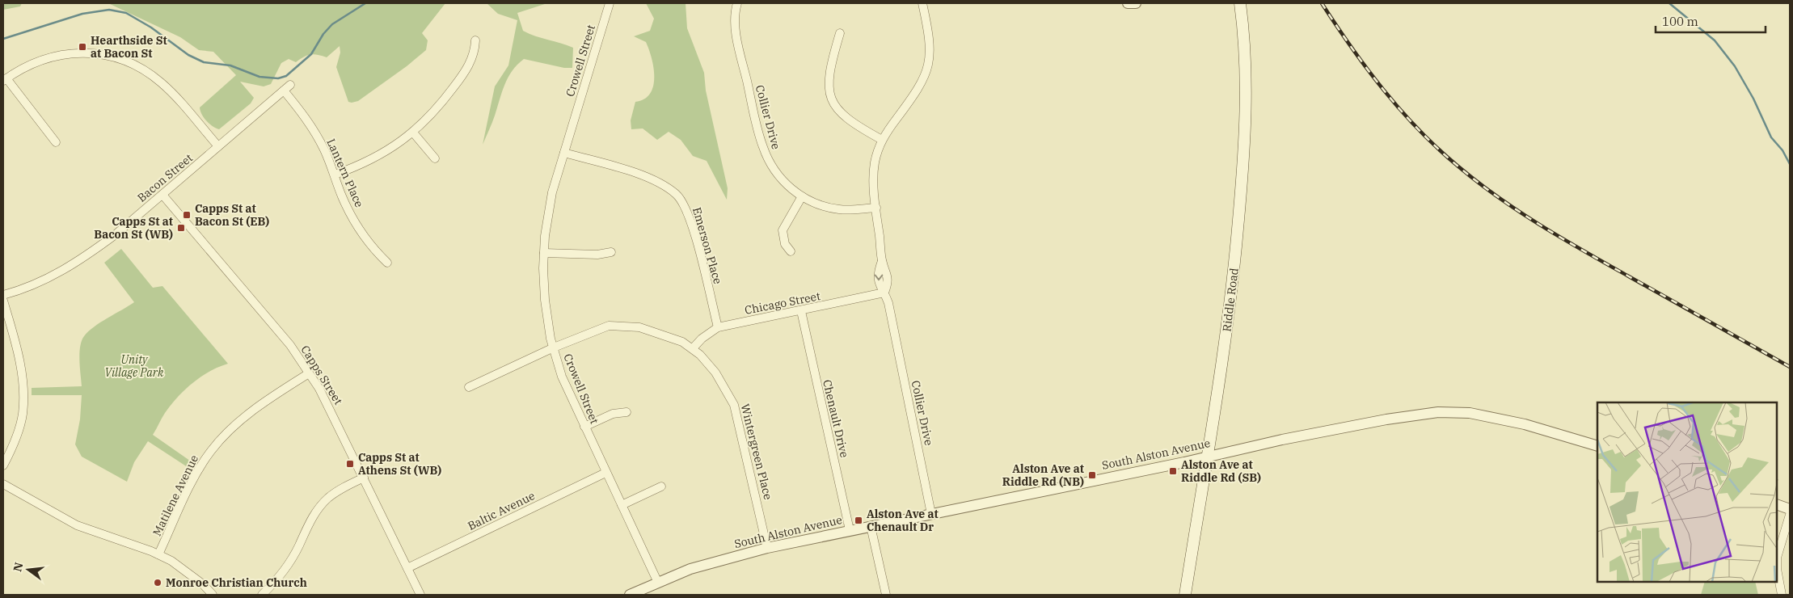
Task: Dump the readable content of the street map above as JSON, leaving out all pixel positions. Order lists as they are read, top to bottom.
{
  "streets": {
    "main road": ["Riddle Road"],
    "street": [
      "Crowell Street",
      "Collier Drive",
      "Lantern Place",
      "Bacon Street",
      "Emerson Place",
      "Chicago Street",
      "Capps Street",
      "Chenault Drive",
      "Wintergreen Place",
      "South Alston Avenue",
      "Matilene Avenue",
      "Baltic Avenue"
    ]
  },
  "crossings": [
    ["Crowell Street", "Emerson Place"],
    ["Crowell Street", "Wintergreen Place"],
    ["Crowell Street", "South Alston Avenue"],
    ["Crowell Street", "Baltic Avenue"],
    ["Collier Drive", "Chicago Street"],
    ["Collier Drive", "South Alston Avenue"],
    ["Lantern Place", "Bacon Street"],
    ["Bacon Street", "Capps Street"],
    ["Emerson Place", "Chicago Street"],
    ["Riddle Road", "South Alston Avenue"],
    ["Chicago Street", "Chenault Drive"],
    ["Chicago Street", "Wintergreen Place"],
    ["Capps Street", "Matilene Avenue"],
    ["Capps Street", "Baltic Avenue"],
    ["Chenault Drive", "South Alston Avenue"],
    ["Wintergreen Place", "South Alston Avenue"]
  ],
  "parks": ["Unity Village Park"],
  "places": {
    "transit": [
      "Hearthside St at Bacon St",
      "Capps St at Bacon St (EB)",
      "Capps St at Bacon St (WB)",
      "Capps St at Athens St (WB)",
      "Alston Ave at Riddle Rd (SB)",
      "Alston Ave at Riddle Rd (NB)",
      "Alston Ave at Chenault Dr"
    ],
    "other": ["Monroe Christian Church"]
  },
  "scale_bar": "100 m",
  "north": "left"
}
